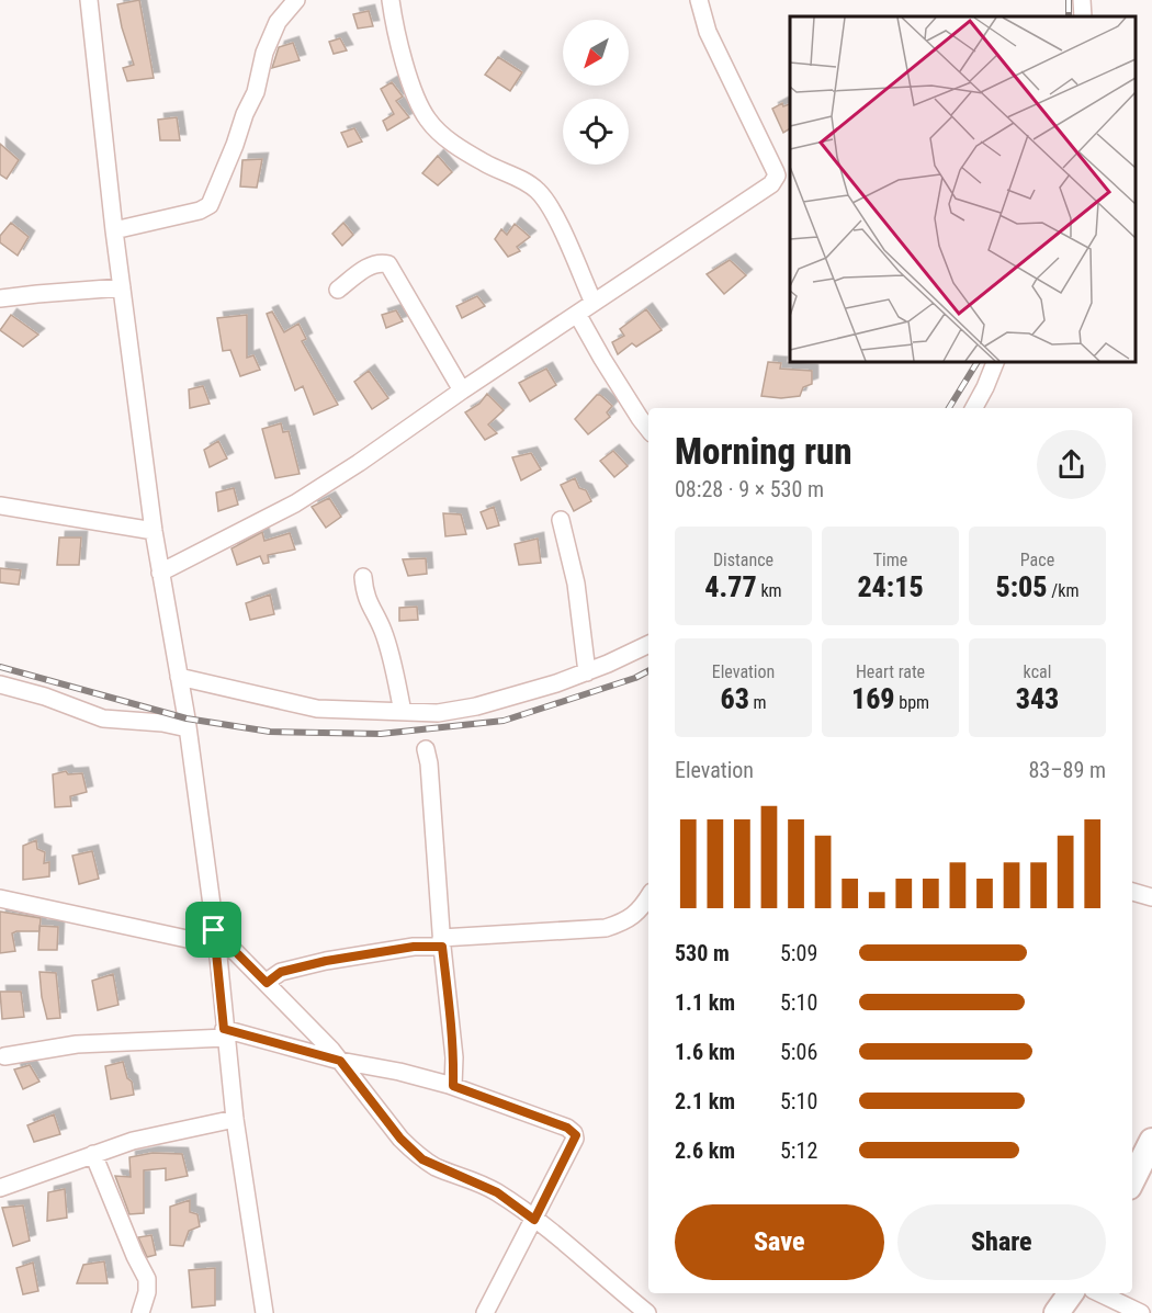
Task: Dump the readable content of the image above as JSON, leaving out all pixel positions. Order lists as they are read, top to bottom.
{
  "north": "bottom left",
  "page": {
    "heading": ["Morning run", "08:28 · 9 × 530 m"],
    "stats": [
      ["Distance", "4.77 km"],
      ["Time", "24:15"],
      ["Pace", "5:05 /km"],
      ["Elevation", "63 m"],
      ["Heart rate", "169 bpm"],
      ["kcal", "343"]
    ],
    "chart": ["Elevation", "83–89 m"],
    "list": [
      {
        "name": "530 m",
        "note": "5:09"
      },
      {
        "name": "1.1 km",
        "note": "5:10"
      },
      {
        "name": "1.6 km",
        "note": "5:06"
      },
      {
        "name": "2.1 km",
        "note": "5:10"
      },
      {
        "name": "2.6 km",
        "note": "5:12"
      }
    ],
    "buttons": ["Save", "Share"]
  }
}
